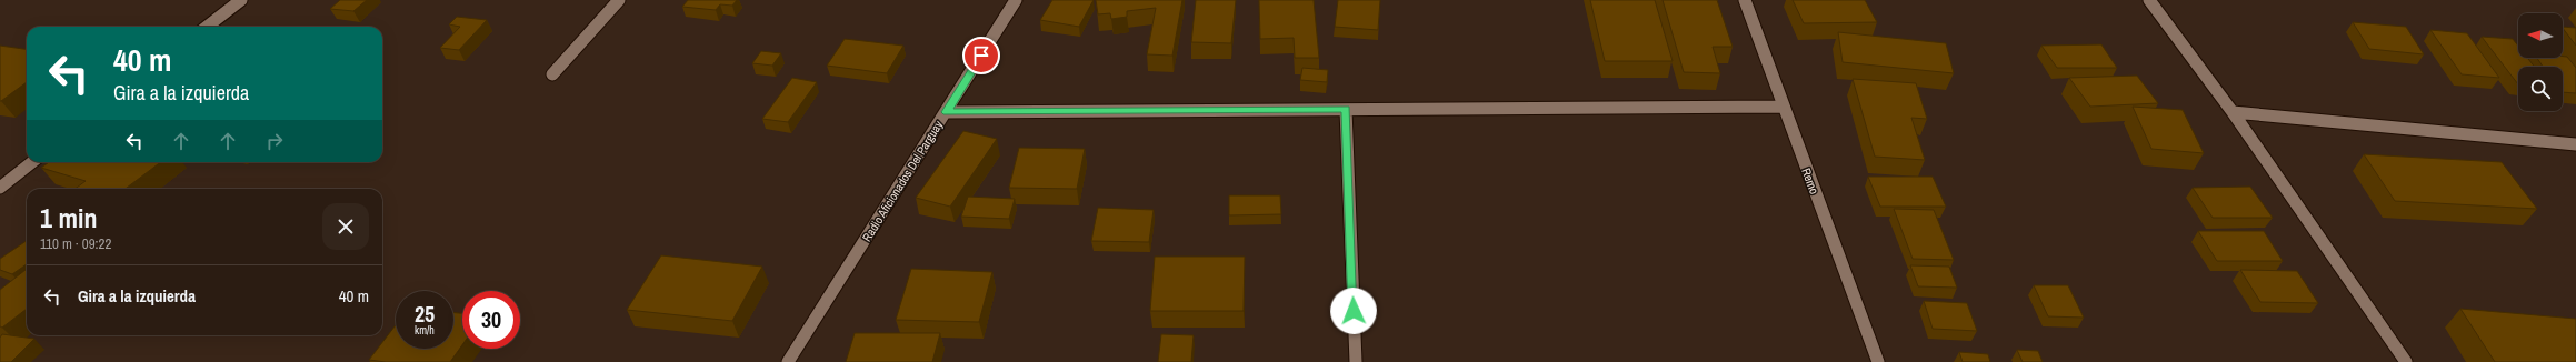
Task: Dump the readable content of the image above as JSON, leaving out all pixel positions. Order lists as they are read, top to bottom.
{
  "streets": {
    "street": ["Radio Aficionados Del Parguay", "Remo"]
  },
  "north": "left",
  "page": {
    "turn": ["40 m", "Gira a la izquierda"],
    "heading": ["1 min", "110 m · 09:22"],
    "list": [
      {
        "name": "Gira a la izquierda",
        "value": "40 m"
      }
    ],
    "speed": "25 km/h",
    "limit": "30"
  }
}
